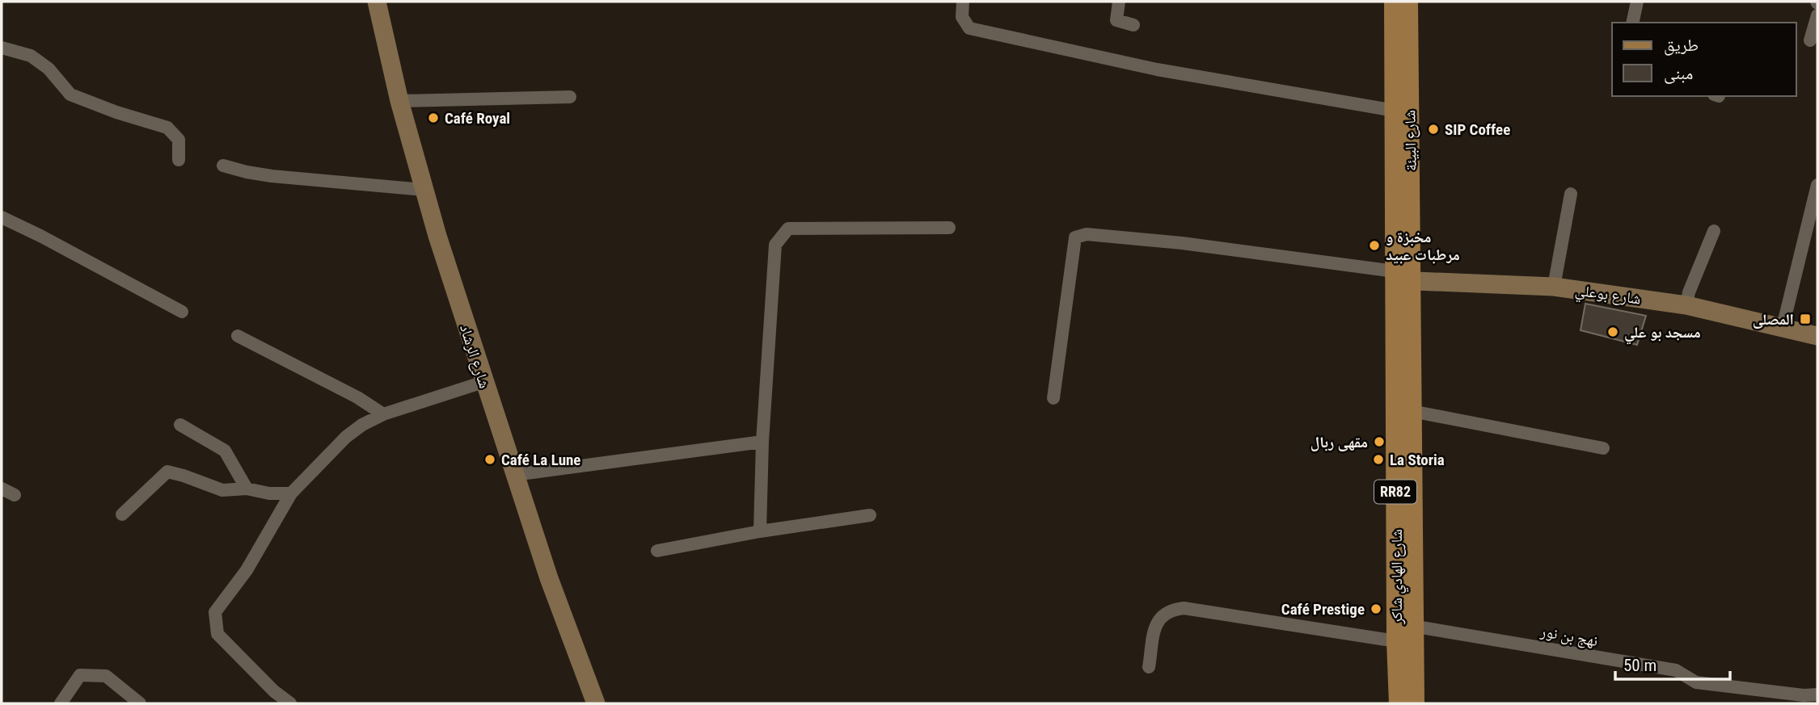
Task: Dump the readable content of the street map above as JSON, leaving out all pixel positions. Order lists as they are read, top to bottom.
{
  "streets": {
    "main road": ["شارع البيئة", "RR82", "شارع الهادي شاكر"],
    "street": ["شارع بوعلي", "شارع الرشاد", "نهج بن نور"]
  },
  "crossings": [
    ["شارع البيئة", "شارع بوعلي"],
    ["شارع البيئة", "شارع الهادي شاكر"],
    ["شارع بوعلي", "شارع الهادي شاكر"],
    ["شارع الهادي شاكر", "نهج بن نور"]
  ],
  "places": {
    "other": [
      "Café Royal",
      "SIP Coffee",
      "مخبزة و مرطبات عبيد",
      "مسجد بو علي",
      "مقهى ربال",
      "Café La Lune",
      "La Storia",
      "Café Prestige"
    ],
    "transit": ["المصلى"]
  },
  "legend": ["طريق", "مبنى"],
  "scale_bar": "50 m"
}
